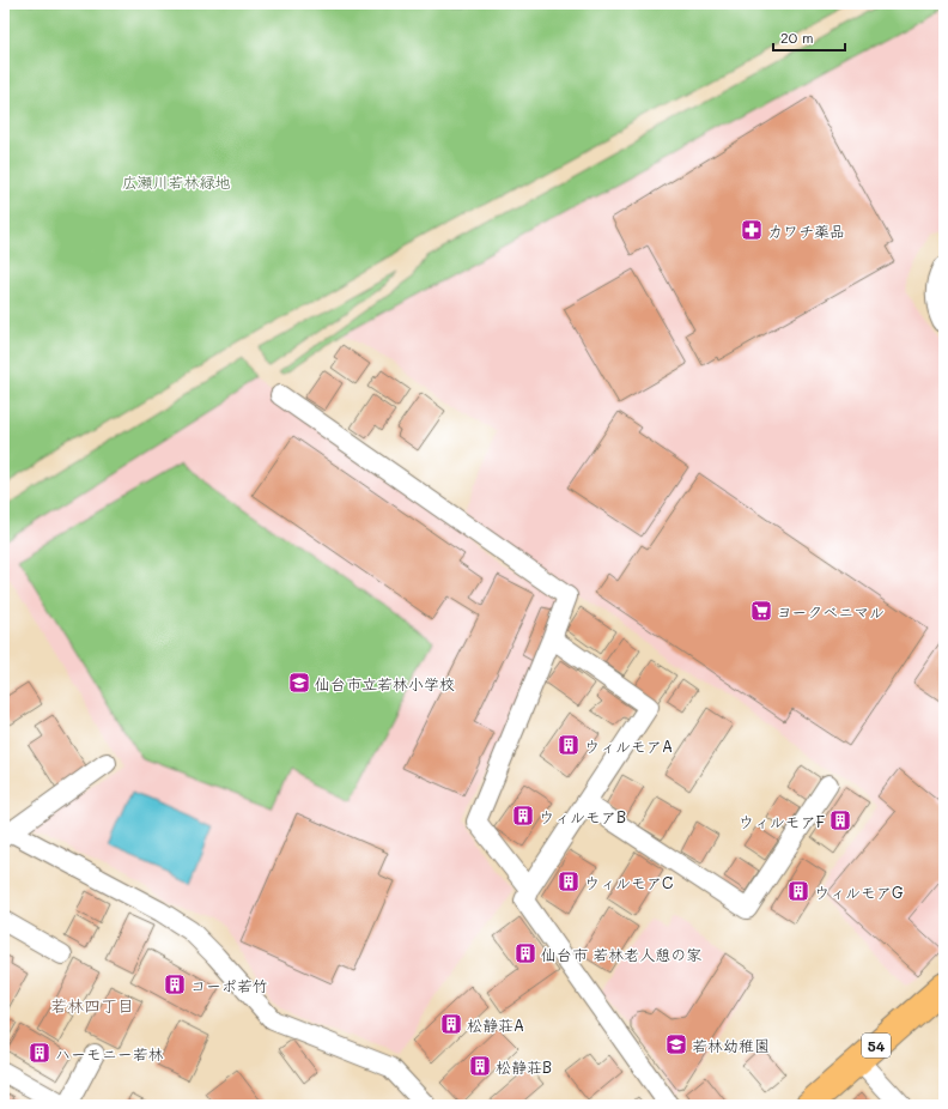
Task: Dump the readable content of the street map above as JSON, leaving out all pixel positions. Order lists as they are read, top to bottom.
{
  "streets": {
    "main road": ["54"]
  },
  "districts": ["若林四丁目"],
  "parks": ["広瀬川若林緑地"],
  "places": {
    "pharmacy": ["カワチ薬品"],
    "supermarket": ["ヨークベニマル"],
    "school or university": ["仙台市立若林小学校", "若林幼稚園"],
    "building": [
      "ウィルモアA",
      "ウィルモアB",
      "ウィルモアF",
      "ウィルモアC",
      "ウィルモアG",
      "仙台市 若林老人憩の家",
      "コーポ若竹",
      "松静荘A",
      "ハーモニー若林",
      "松静荘B"
    ]
  },
  "scale_bar": "20 m"
}
